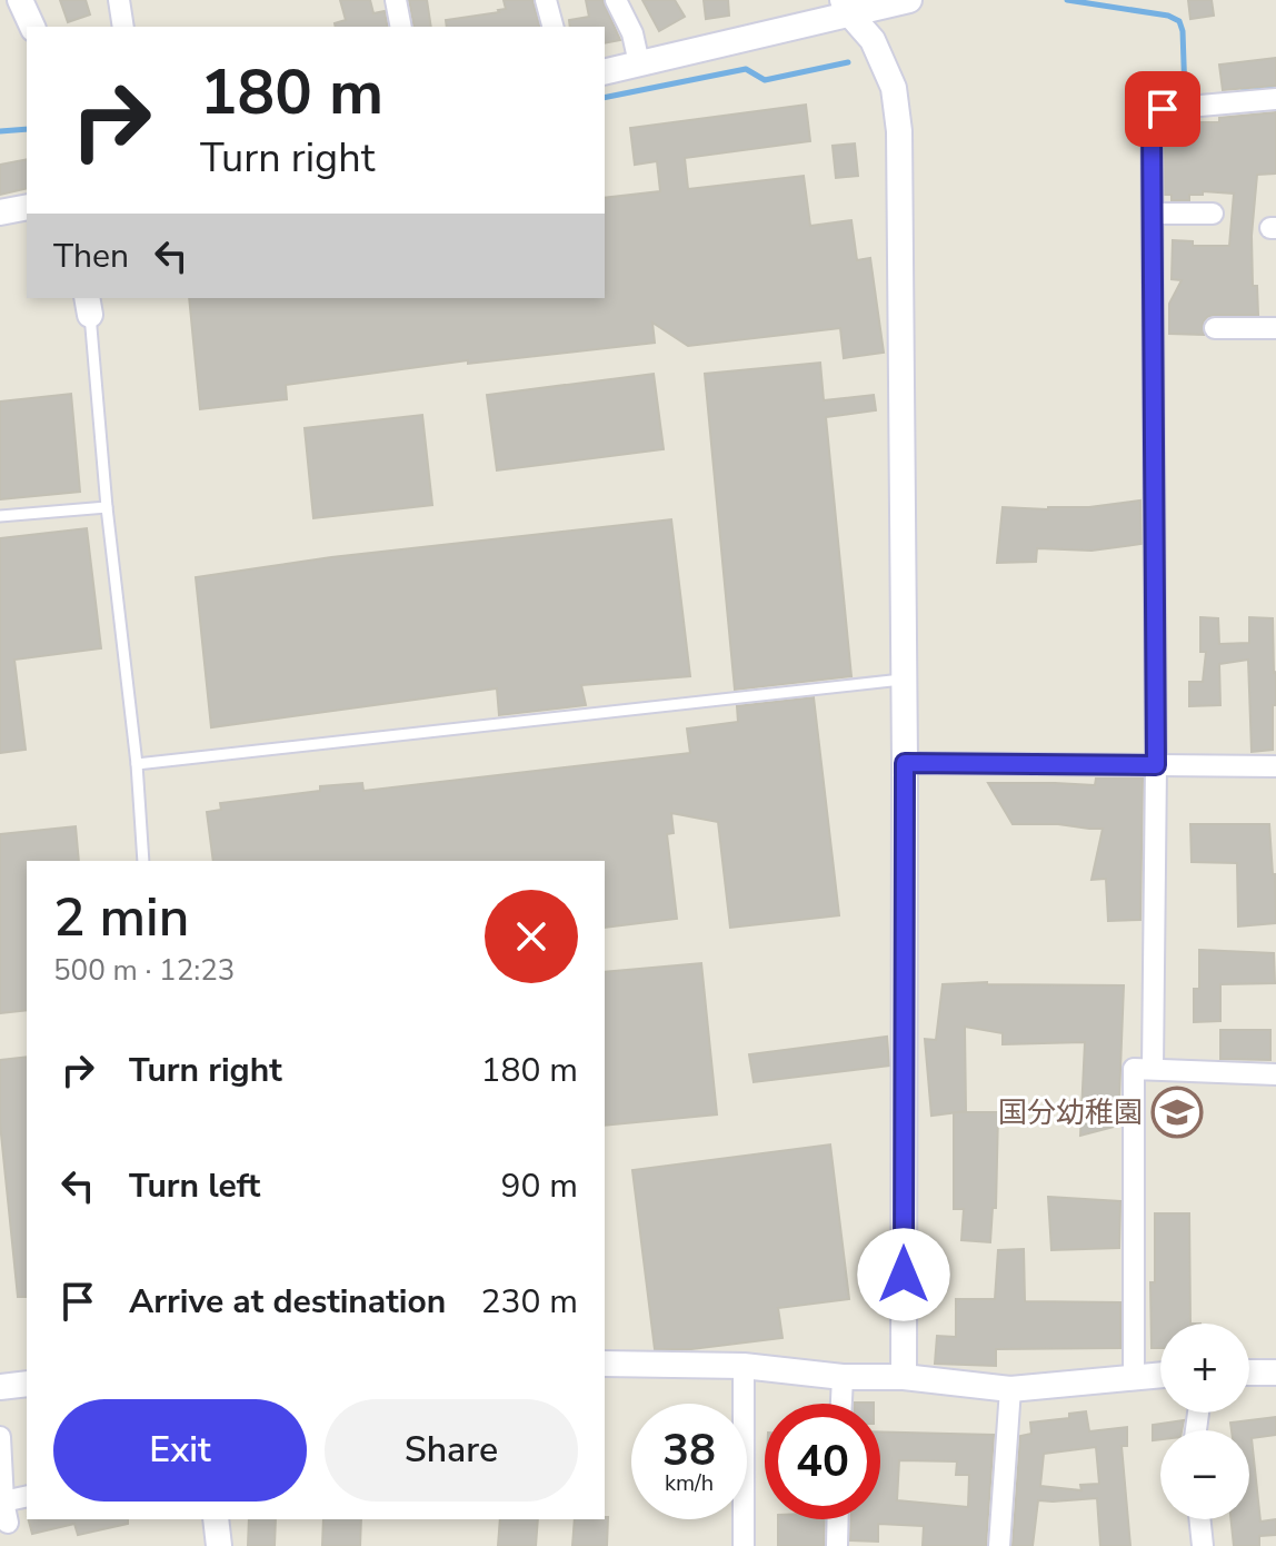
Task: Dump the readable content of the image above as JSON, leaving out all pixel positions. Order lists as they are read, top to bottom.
{
  "places": {
    "school or university": ["国分幼稚園"]
  },
  "page": {
    "turn": ["180 m", "Turn right"],
    "then": "Then",
    "heading": ["2 min", "500 m · 12:23"],
    "list": [
      {
        "name": "Turn right",
        "value": "180 m"
      },
      {
        "name": "Turn left",
        "value": "90 m"
      },
      {
        "name": "Arrive at destination",
        "value": "230 m"
      }
    ],
    "map_buttons": ["+", "−"],
    "buttons": ["Exit", "Share"],
    "speed": "38 km/h",
    "limit": "40"
  }
}
